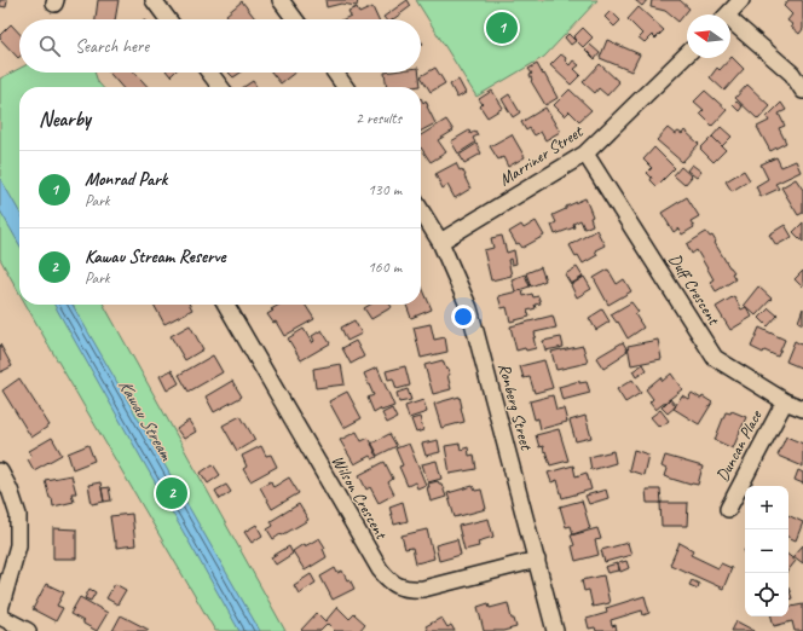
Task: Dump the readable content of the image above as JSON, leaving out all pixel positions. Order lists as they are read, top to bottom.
{
  "streets": {
    "street": [
      "Marriner Street",
      "Duff Crescent",
      "Ronberg Street",
      "Duncan Place",
      "Wilson Crescent"
    ]
  },
  "crossings": [
    ["Marriner Street", "Duff Crescent"],
    ["Marriner Street", "Ronberg Street"],
    ["Duff Crescent", "Duncan Place"],
    ["Ronberg Street", "Wilson Crescent"]
  ],
  "water": ["Kawau Stream"],
  "north": "left",
  "page": {
    "pins": ["1", "2"],
    "search": "Search here",
    "heading": ["Nearby", "2 results"],
    "list": [
      {
        "mark": "1",
        "name": "Monrad Park",
        "note": "Park",
        "value": "130 m"
      },
      {
        "mark": "2",
        "name": "Kawau Stream Reserve",
        "note": "Park",
        "value": "160 m"
      }
    ],
    "map_buttons": ["+", "−"]
  }
}
